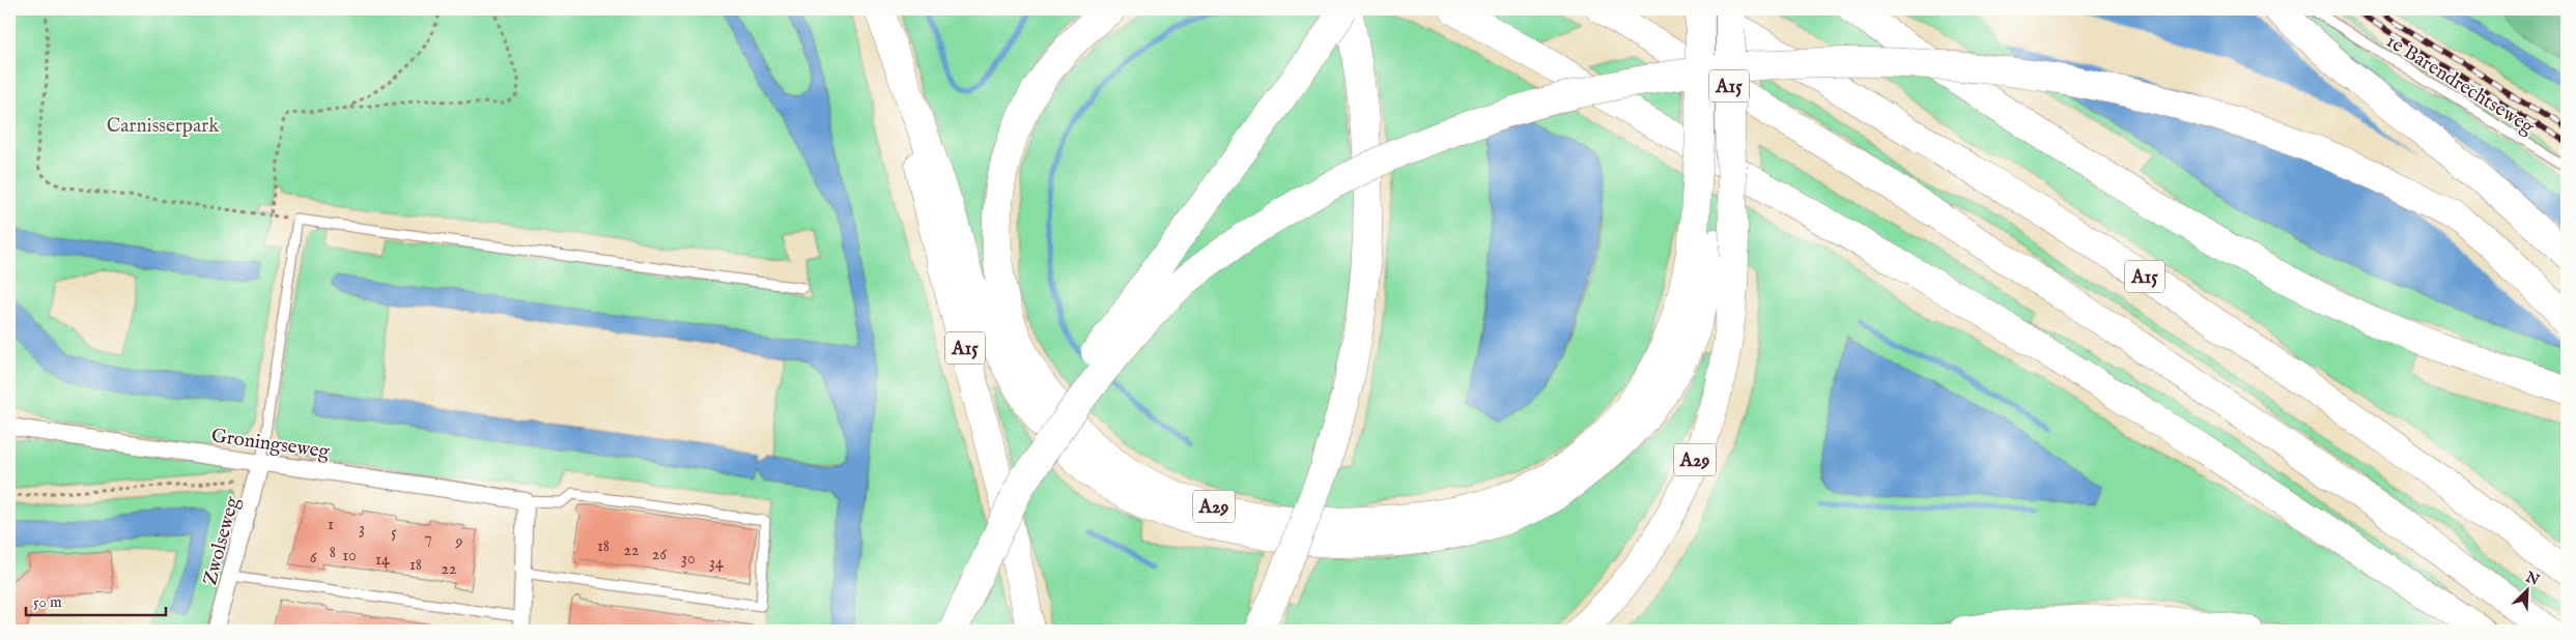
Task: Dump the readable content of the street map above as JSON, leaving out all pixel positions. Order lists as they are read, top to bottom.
{
  "streets": {
    "highway": ["A15", "A29"],
    "street": ["Groningseweg", "Zwolseweg"],
    "lane": ["1e Barendrechtseweg"]
  },
  "crossings": [
    ["A15", "A29"],
    ["Groningseweg", "Zwolseweg"]
  ],
  "parks": ["Carnisserpark"],
  "house_numbers": [
    "1",
    "3",
    "5",
    "7",
    "9",
    "18",
    "22",
    "8",
    "26",
    "10",
    "6",
    "30",
    "14",
    "34",
    "18",
    "22"
  ],
  "scale_bar": "50 m",
  "north": "top right"
}
